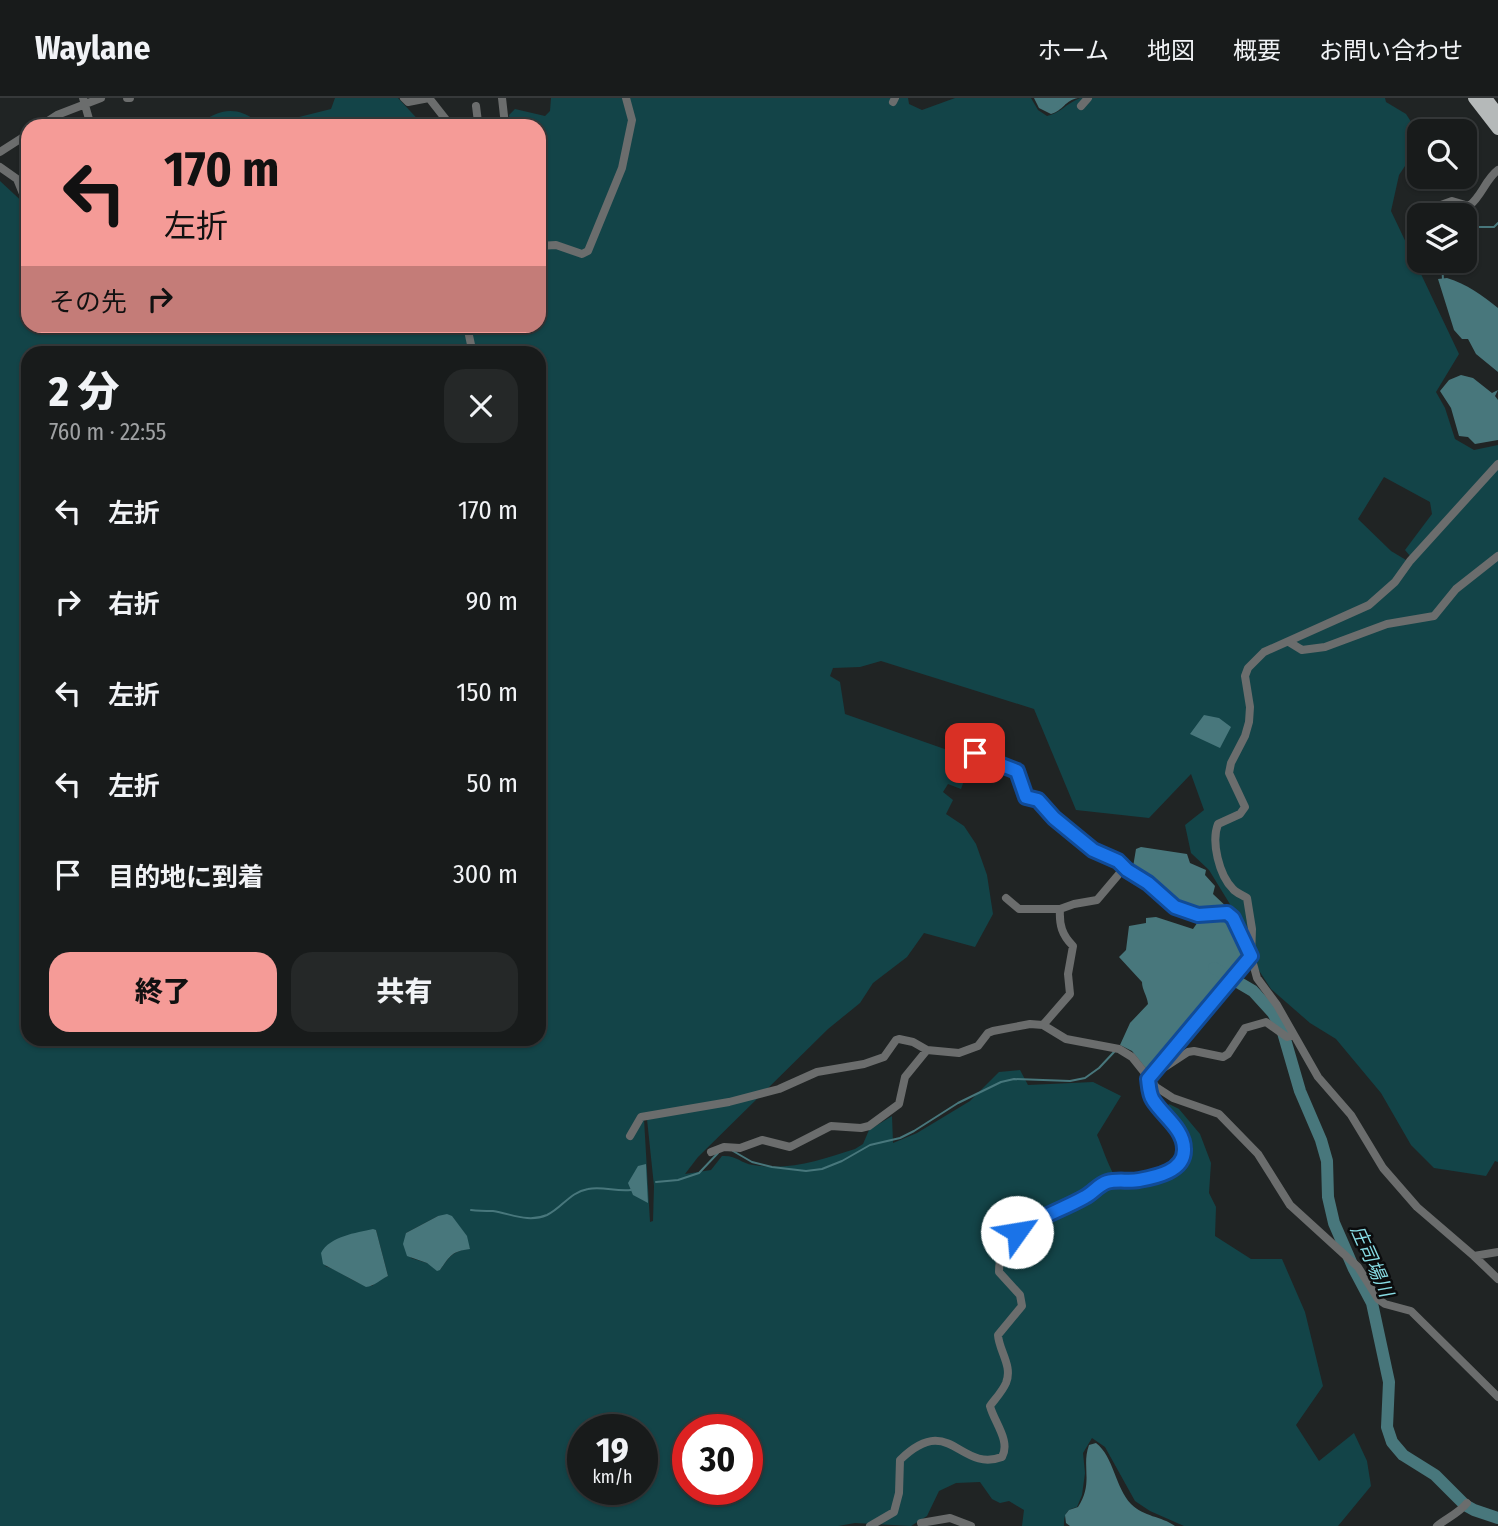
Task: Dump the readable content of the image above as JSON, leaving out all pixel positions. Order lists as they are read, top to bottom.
{
  "water": ["庄司場川"],
  "page": {
    "header": "Waylane",
    "nav": [
      "ホーム",
      "地図",
      "概要",
      "お問い合わせ"
    ],
    "turn": ["170 m", "左折"],
    "then": "その先",
    "heading": ["2 分", "760 m · 22:55"],
    "list": [
      {
        "name": "左折",
        "value": "170 m"
      },
      {
        "name": "右折",
        "value": "90 m"
      },
      {
        "name": "左折",
        "value": "150 m"
      },
      {
        "name": "左折",
        "value": "50 m"
      },
      {
        "name": "目的地に到着",
        "value": "300 m"
      }
    ],
    "buttons": ["終了", "共有"],
    "speed": "19 km/h",
    "limit": "30"
  }
}
